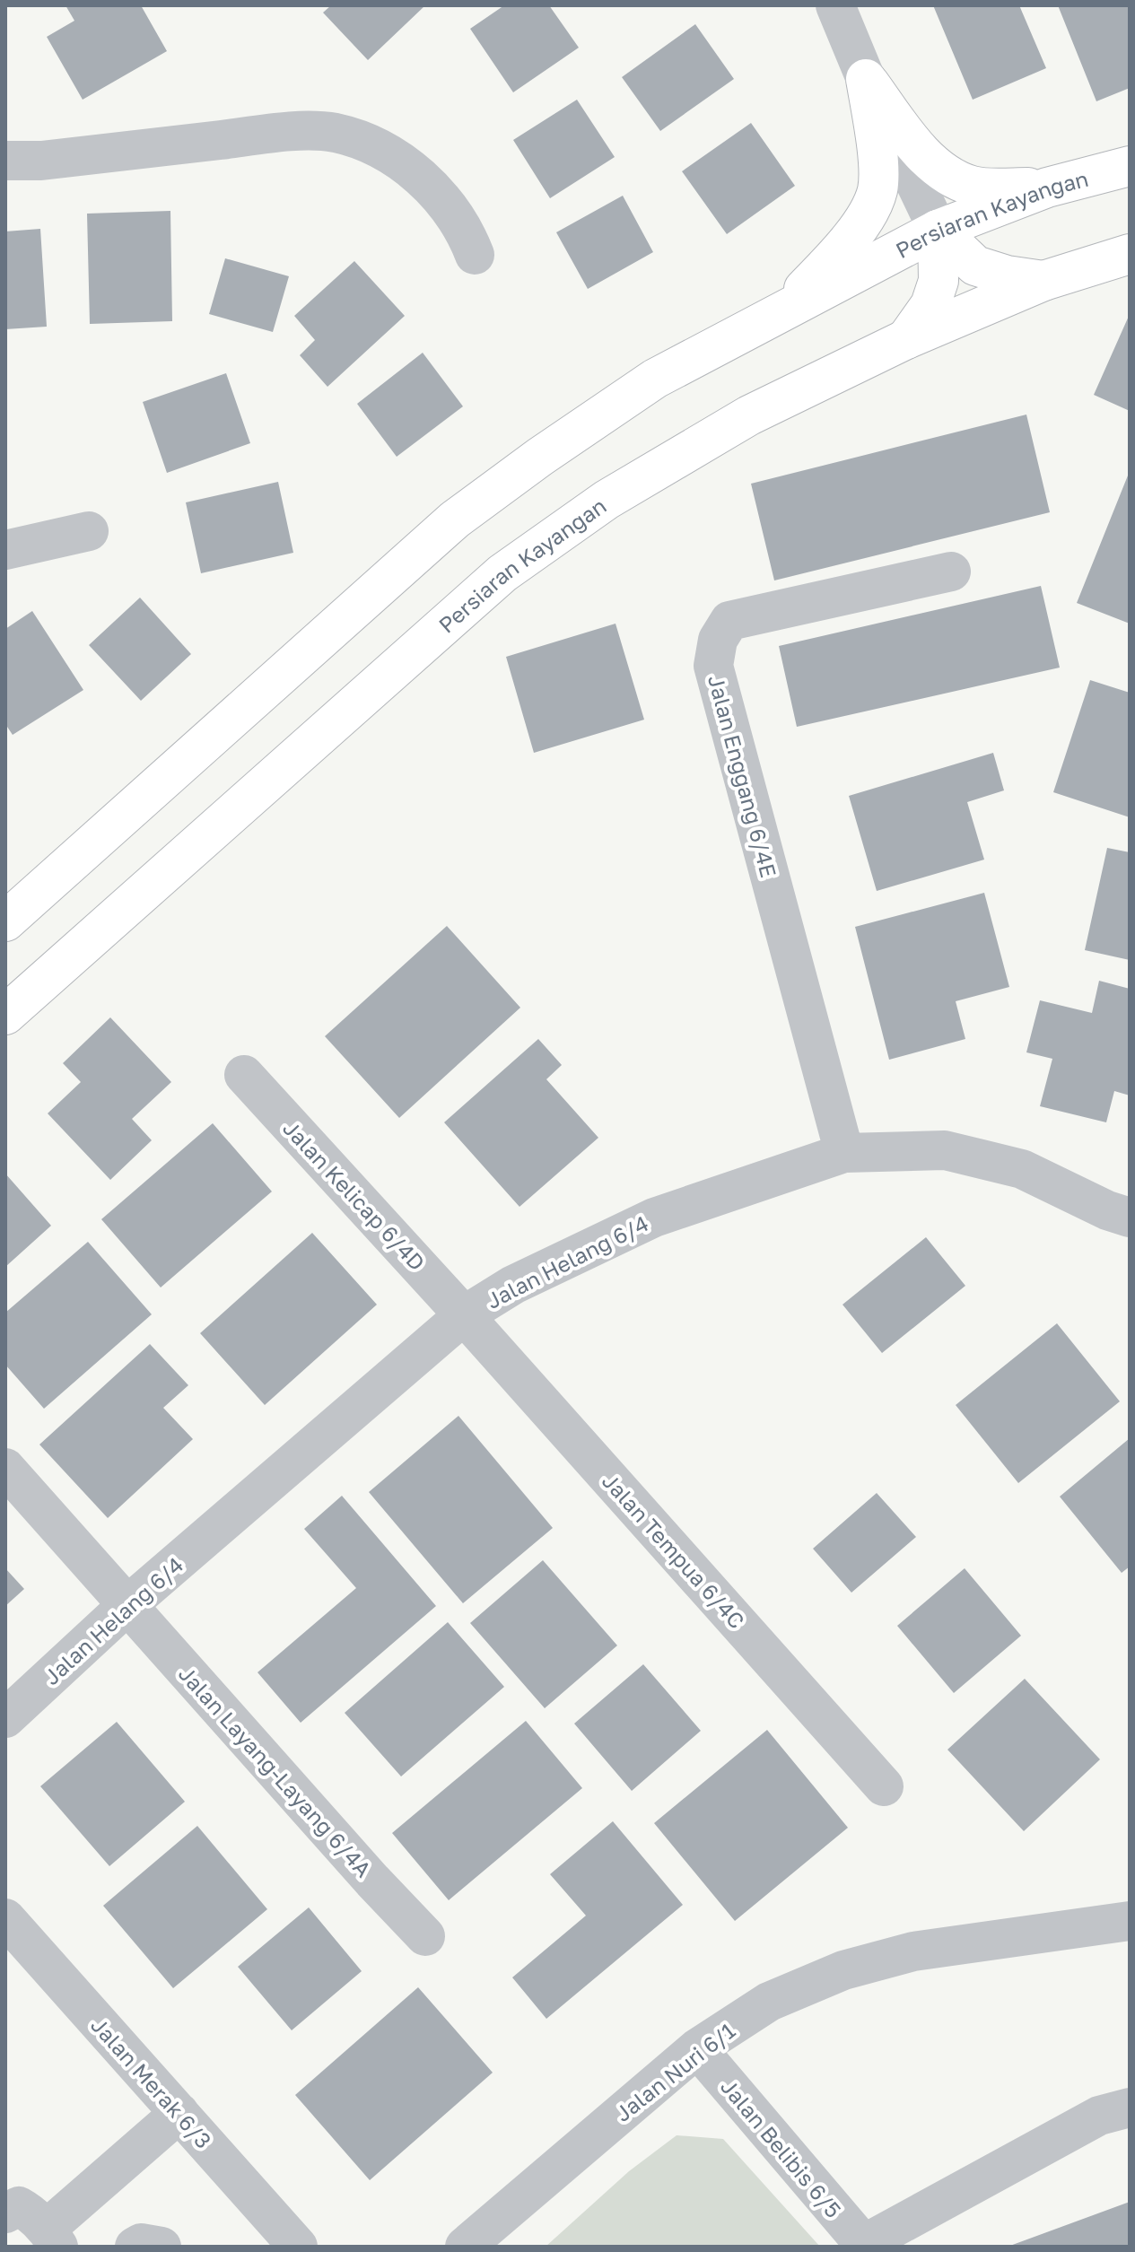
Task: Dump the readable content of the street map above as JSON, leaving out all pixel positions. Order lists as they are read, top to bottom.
{
  "streets": {
    "main road": ["Persiaran Kayangan"],
    "street": [
      "Jalan Enggang 6/4E",
      "Jalan Kelicap 6/4D",
      "Jalan Helang 6/4",
      "Jalan Tempua 6/4C",
      "Jalan Layang-Layang 6/4A",
      "Jalan Nuri 6/1",
      "Jalan Merak 6/3",
      "Jalan Belibis 6/5"
    ]
  },
  "crossings": [
    ["Jalan Enggang 6/4E", "Jalan Helang 6/4"],
    ["Jalan Kelicap 6/4D", "Jalan Helang 6/4"],
    ["Jalan Kelicap 6/4D", "Jalan Tempua 6/4C"],
    ["Jalan Helang 6/4", "Jalan Tempua 6/4C"],
    ["Jalan Helang 6/4", "Jalan Layang-Layang 6/4A"],
    ["Jalan Nuri 6/1", "Jalan Belibis 6/5"]
  ]
}
